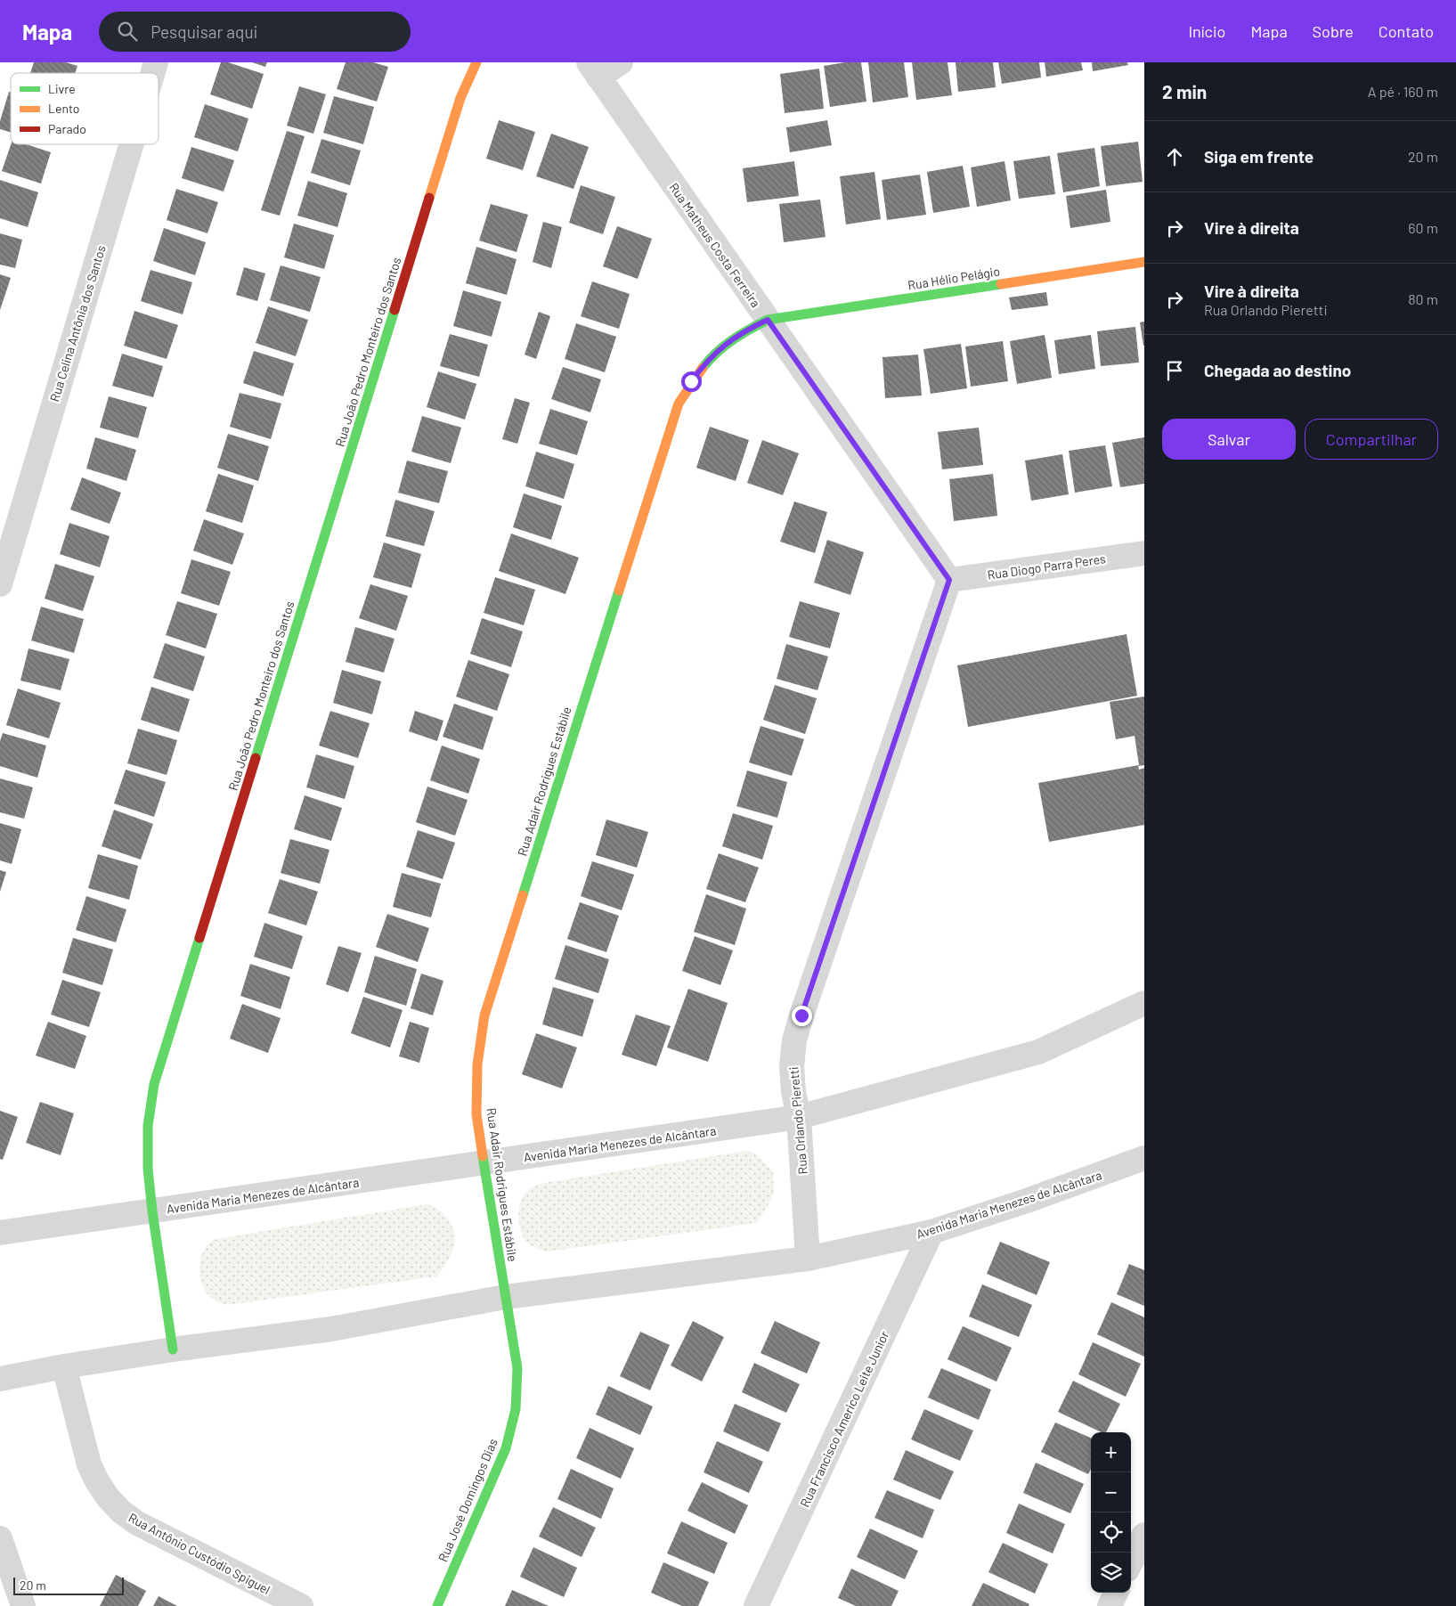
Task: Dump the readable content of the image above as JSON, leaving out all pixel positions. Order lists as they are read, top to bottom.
{
  "streets": {
    "street": [
      "Rua Matheus Costa Ferreira",
      "Rua Hélio Pelágio",
      "Rua Celina Antônia dos Santos",
      "Rua João Pedro Monteiro dos Santos",
      "Rua Diogo Parra Peres",
      "Rua Adair Rodrigues Estábile",
      "Rua Orlando Pieretti",
      "Avenida Maria Menezes de Alcântara",
      "Rua Francisco Americo Leite Junior",
      "Rua José Domingos Dias",
      "Rua Antônio Custódio Spiguel"
    ]
  },
  "crossings": [
    ["Rua Matheus Costa Ferreira", "Rua Hélio Pelágio"],
    ["Rua Matheus Costa Ferreira", "Rua Diogo Parra Peres"],
    ["Rua Matheus Costa Ferreira", "Rua Adair Rodrigues Estábile"],
    ["Rua Matheus Costa Ferreira", "Rua Orlando Pieretti"],
    ["Rua Hélio Pelágio", "Rua Adair Rodrigues Estábile"],
    ["Rua João Pedro Monteiro dos Santos", "Avenida Maria Menezes de Alcântara"],
    ["Rua Diogo Parra Peres", "Rua Orlando Pieretti"],
    ["Rua Adair Rodrigues Estábile", "Avenida Maria Menezes de Alcântara"],
    ["Rua Adair Rodrigues Estábile", "Rua José Domingos Dias"],
    ["Rua Orlando Pieretti", "Avenida Maria Menezes de Alcântara"],
    ["Avenida Maria Menezes de Alcântara", "Rua Francisco Americo Leite Junior"],
    ["Avenida Maria Menezes de Alcântara", "Rua José Domingos Dias"],
    ["Avenida Maria Menezes de Alcântara", "Rua Antônio Custódio Spiguel"]
  ],
  "legend": ["Livre", "Lento", "Parado"],
  "scale_bar": "20 m",
  "page": {
    "header": "Mapa",
    "search": "Pesquisar aqui",
    "nav": [
      "Início",
      "Mapa",
      "Sobre",
      "Contato"
    ],
    "heading": ["2 min", "A pé · 160 m"],
    "list": [
      ["Siga em frente", "20 m"],
      ["Vire à direita", "60 m"],
      ["Vire à direita", "Rua Orlando Pieretti", "80 m"],
      "Chegada ao destino"
    ],
    "buttons": ["Salvar", "Compartilhar"],
    "map_buttons": ["+", "−"],
    "scale": "20 m"
  }
}
